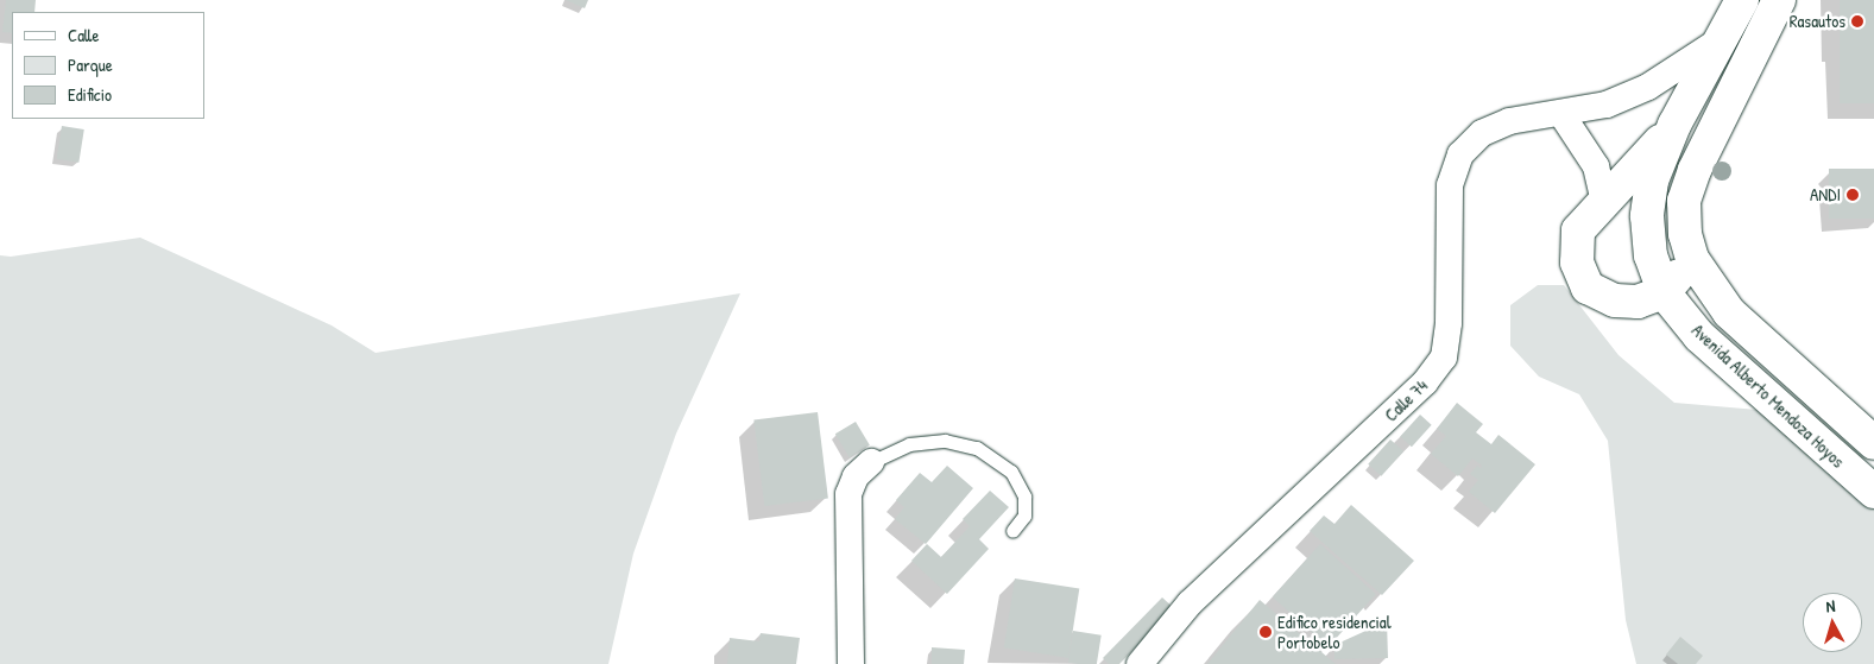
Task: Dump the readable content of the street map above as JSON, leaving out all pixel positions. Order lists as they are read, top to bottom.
{
  "streets": {
    "main road": ["Avenida Alberto Mendoza Hoyos"],
    "street": ["Calle 74"]
  },
  "crossings": [
    ["Avenida Alberto Mendoza Hoyos", "Calle 74"]
  ],
  "places": ["Rasautos", "ANDI", "Edifico residencial Portobelo"],
  "legend": ["Calle", "Parque", "Edificio"],
  "north": "top"
}
